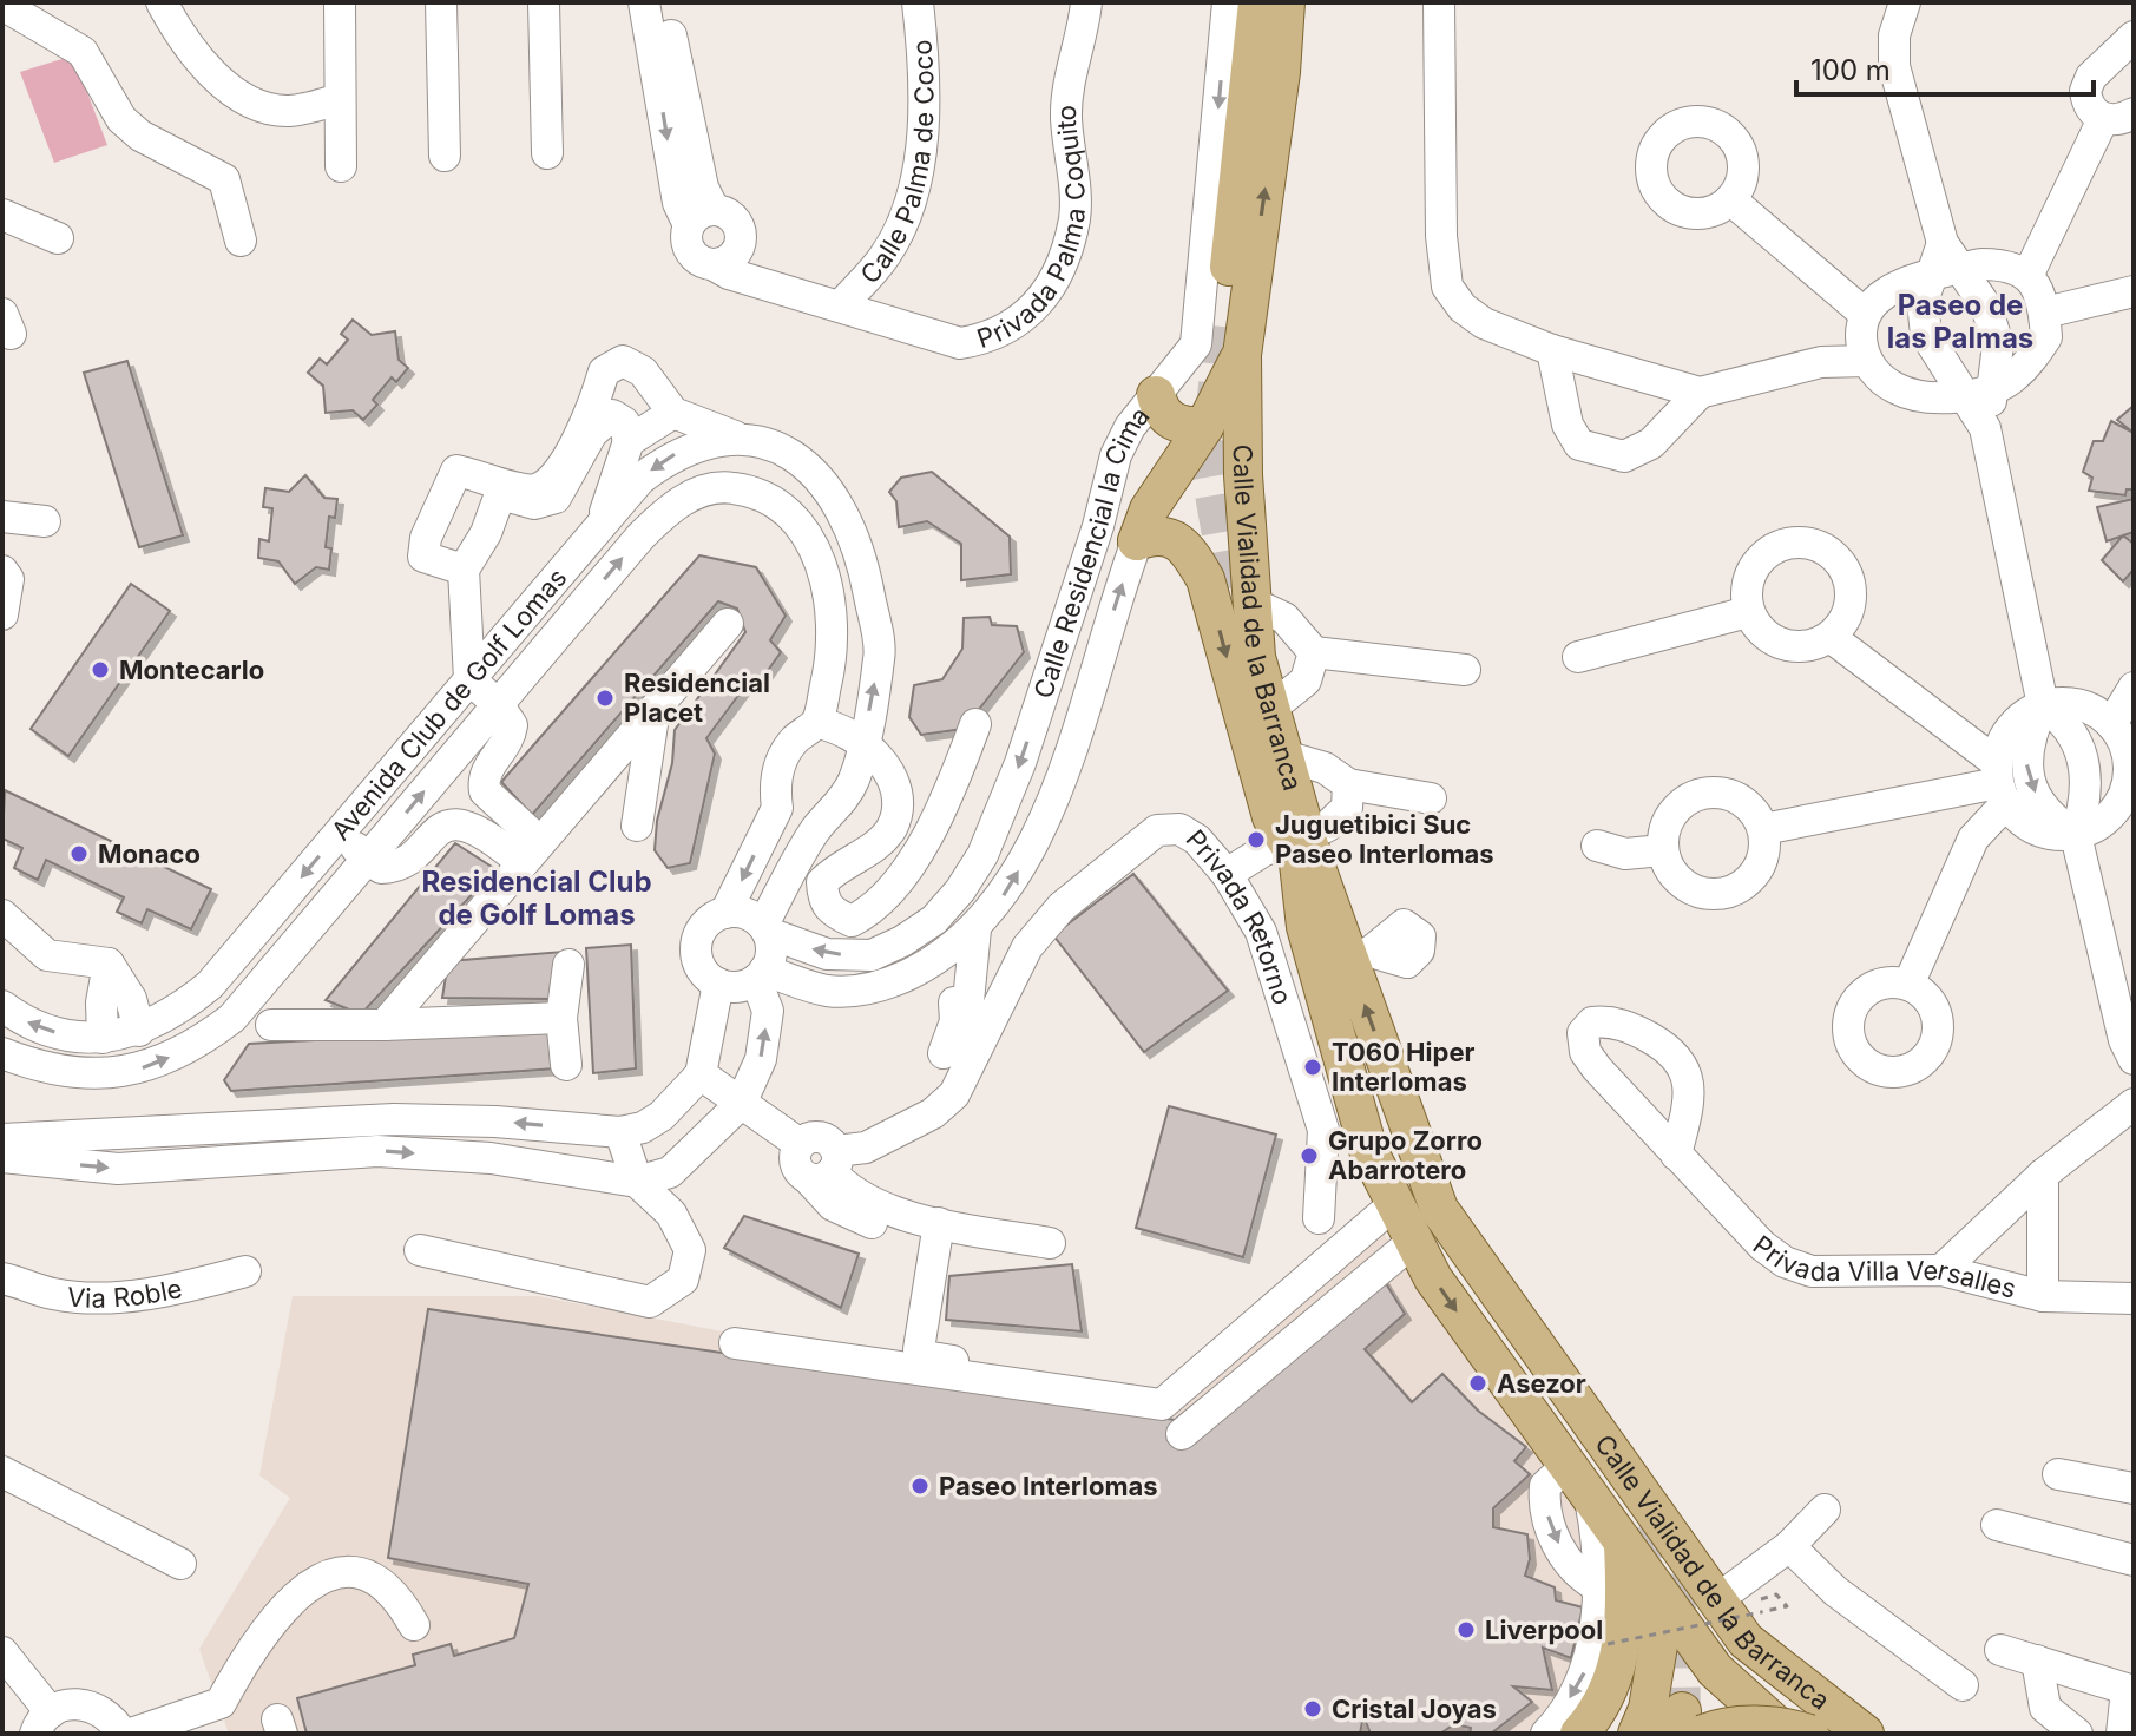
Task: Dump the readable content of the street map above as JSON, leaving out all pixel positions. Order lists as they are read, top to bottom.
{
  "streets": {
    "main road": ["Calle Vialidad de la Barranca"],
    "street": [
      "Calle Palma de Coco",
      "Privada Palma Coquito",
      "Calle Residencial la Cima",
      "Avenida Club de Golf Lomas",
      "Privada Retorno",
      "Privada Villa Versalles",
      "Via Roble"
    ]
  },
  "crossings": [
    ["Calle Palma de Coco", "Privada Palma Coquito"],
    ["Calle Residencial la Cima", "Avenida Club de Golf Lomas"]
  ],
  "districts": ["Paseo de las Palmas", "Residencial Club de Golf Lomas"],
  "places": [
    "Montecarlo",
    "Residencial Placet",
    "Juguetibici Suc Paseo Interlomas",
    "Monaco",
    "T060 Hiper Interlomas",
    "Grupo Zorro Abarrotero",
    "Asezor",
    "Paseo Interlomas",
    "Liverpool",
    "Cristal Joyas"
  ],
  "scale_bar": "100 m"
}
